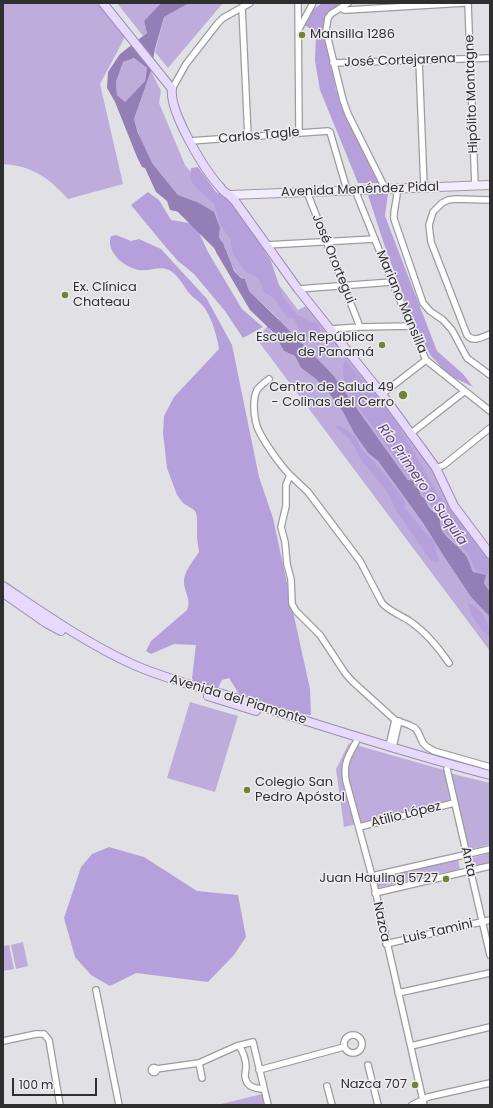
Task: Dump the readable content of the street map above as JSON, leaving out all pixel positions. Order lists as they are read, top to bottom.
{
  "streets": {
    "main road": ["Avenida Menéndez Pidal", "Avenida del Piamonte"],
    "street": [
      "José Cortejarena",
      "Hipólito Montagne",
      "Carlos Tagle",
      "José Orortegui",
      "Mariano Mansilla",
      "Atilio López",
      "Anta",
      "Nazca",
      "Luis Tamini"
    ]
  },
  "crossings": [
    ["José Cortejarena", "Hipólito Montagne"],
    ["Hipólito Montagne", "Avenida Menéndez Pidal"],
    ["Carlos Tagle", "Mariano Mansilla"],
    ["Avenida Menéndez Pidal", "José Orortegui"],
    ["Avenida Menéndez Pidal", "Mariano Mansilla"],
    ["Avenida del Piamonte", "Anta"],
    ["Avenida del Piamonte", "Nazca"],
    ["Atilio López", "Anta"],
    ["Atilio López", "Nazca"],
    ["Anta", "Luis Tamini"],
    ["Nazca", "Luis Tamini"]
  ],
  "water": ["Río Primero o Suquía"],
  "places": [
    "Mansilla 1286",
    "Ex. Clínica Chateau",
    "Escuela República de Panamá",
    "Centro de Salud 49 - Colinas del Cerro",
    "Colegio San Pedro Apóstol",
    "Juan Hauling 5727",
    "Nazca 707"
  ],
  "scale_bar": "100 m"
}
